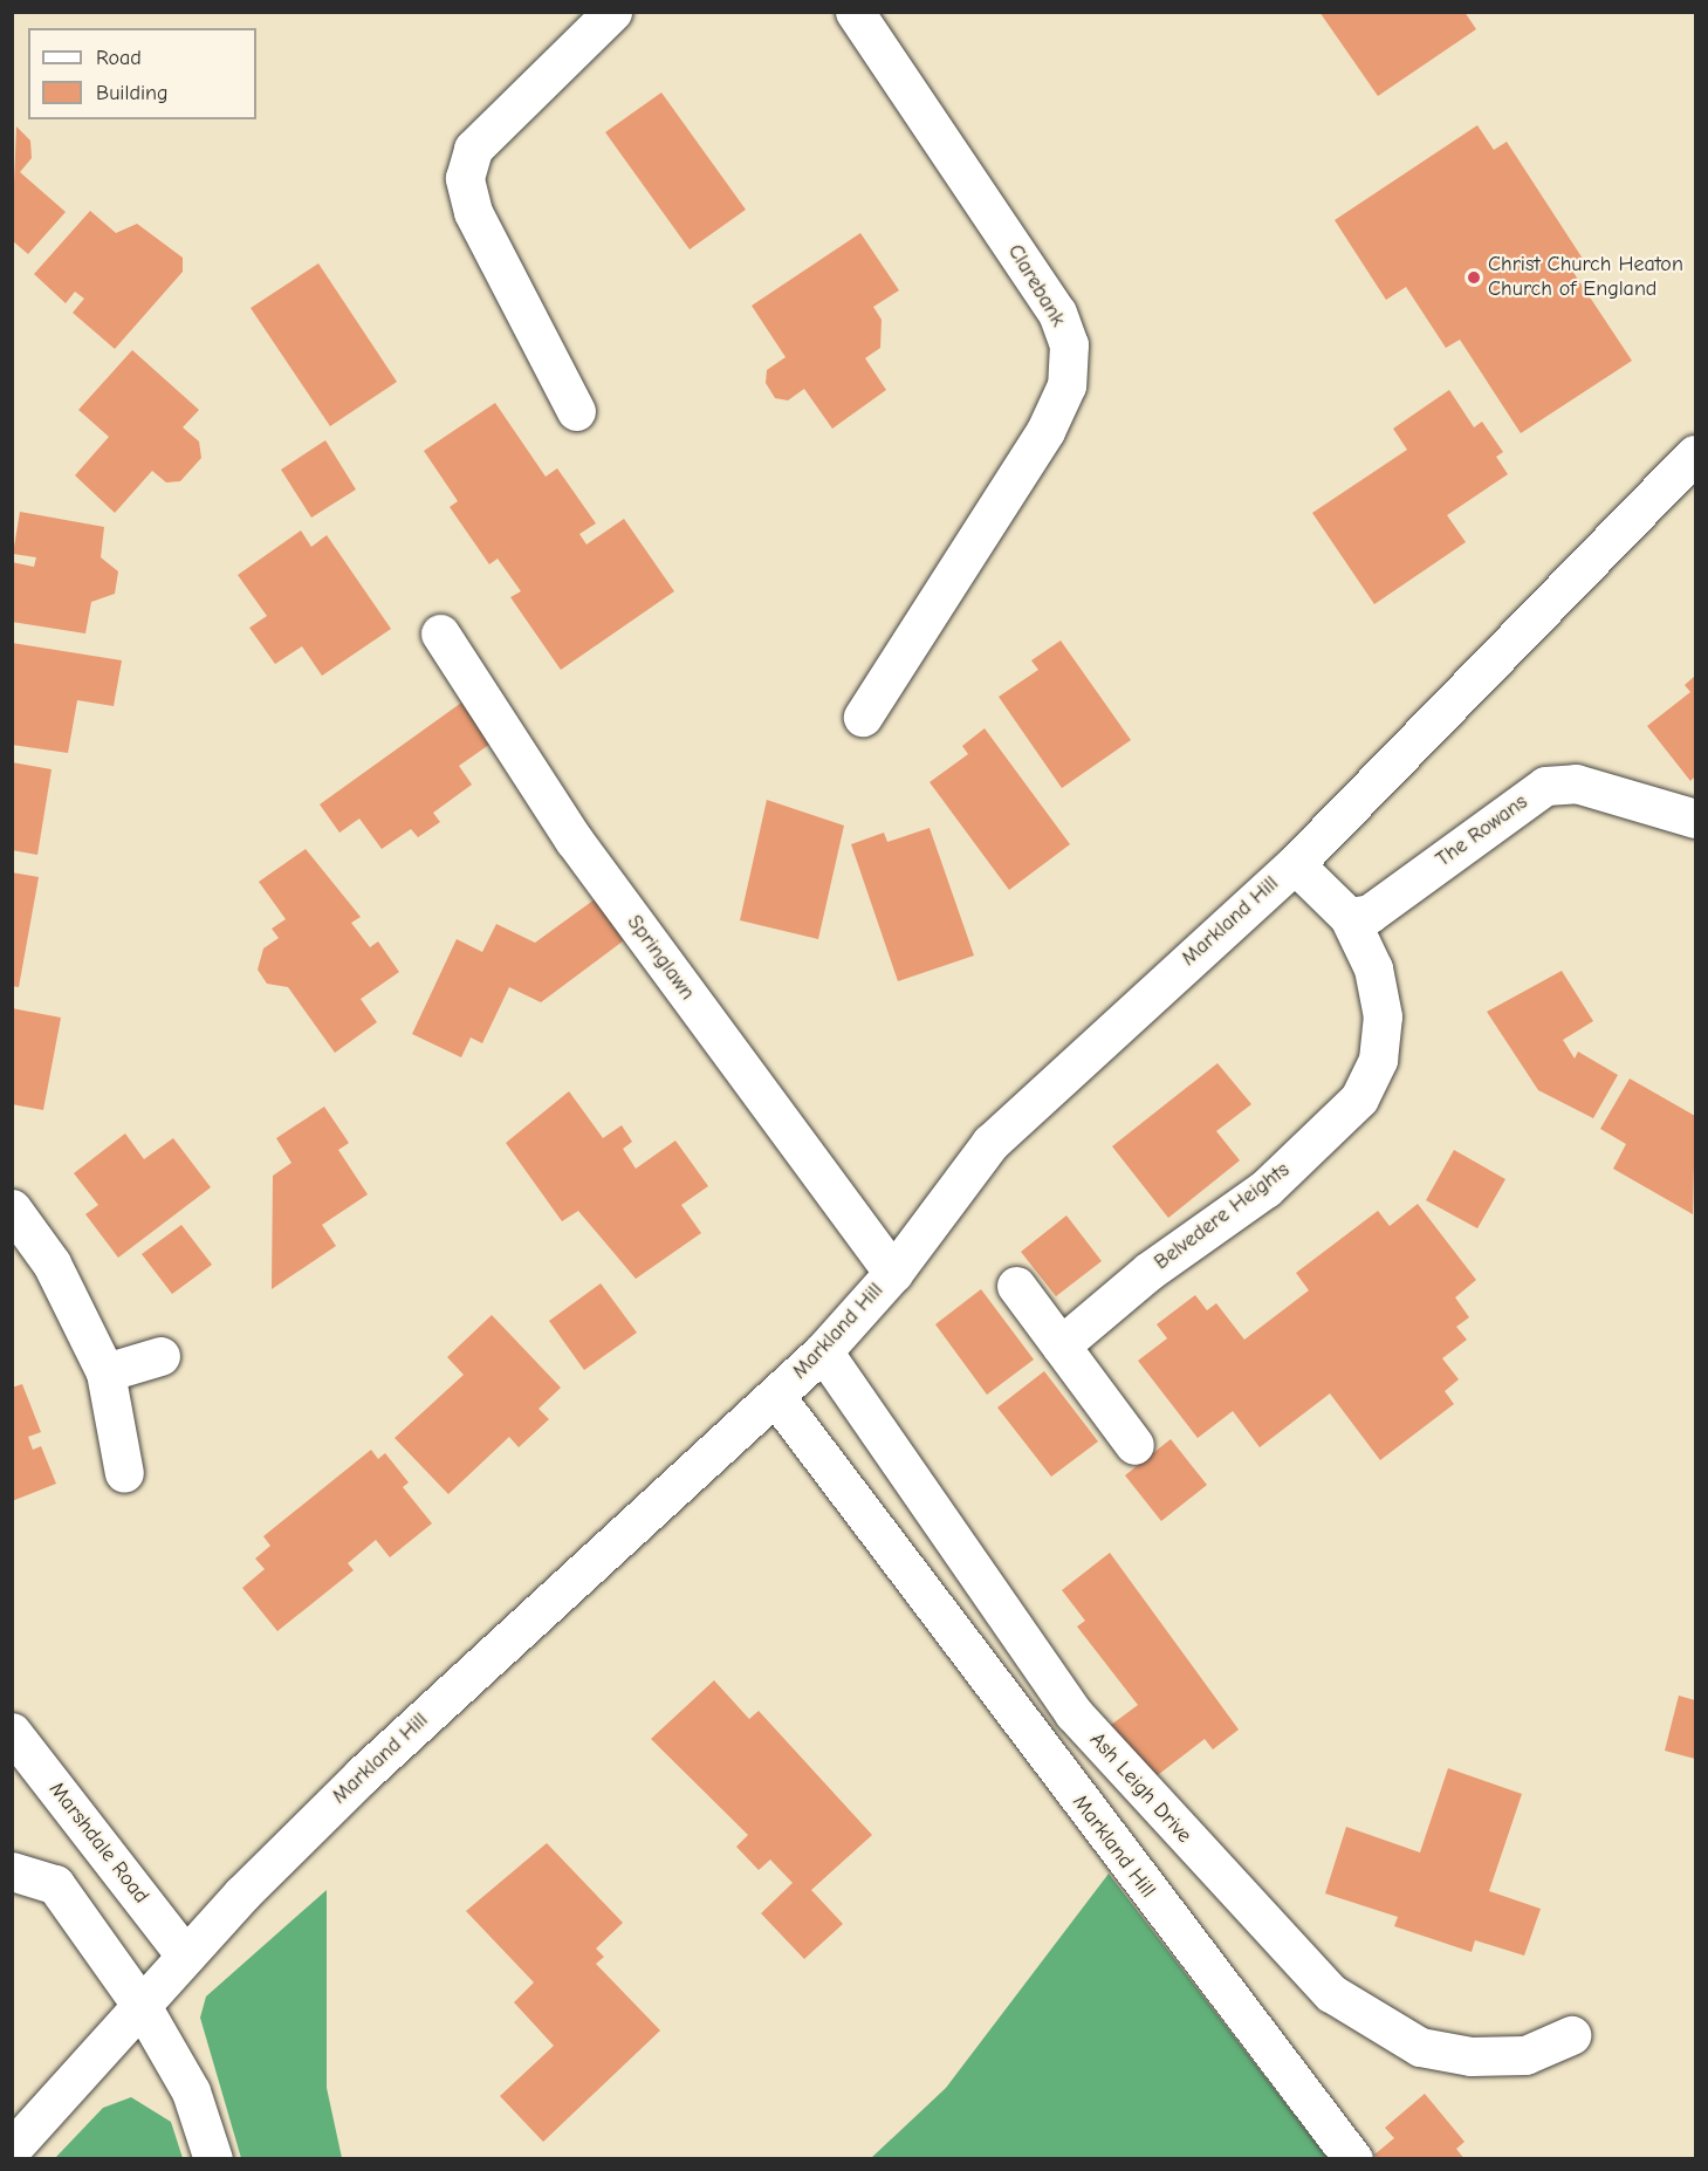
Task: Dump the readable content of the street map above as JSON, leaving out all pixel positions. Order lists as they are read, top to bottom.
{
  "streets": {
    "street": [
      "Clarebank",
      "The Rowans",
      "Markland Hill",
      "Springlawn",
      "Belvedere Heights",
      "Ash Leigh Drive",
      "Marshdale Road"
    ]
  },
  "crossings": [
    ["The Rowans", "Belvedere Heights"],
    ["Markland Hill", "Springlawn"],
    ["Markland Hill", "Ash Leigh Drive"],
    ["Markland Hill", "Marshdale Road"]
  ],
  "places": ["Christ Church Heaton Church of England"],
  "legend": ["Road", "Building"]
}
